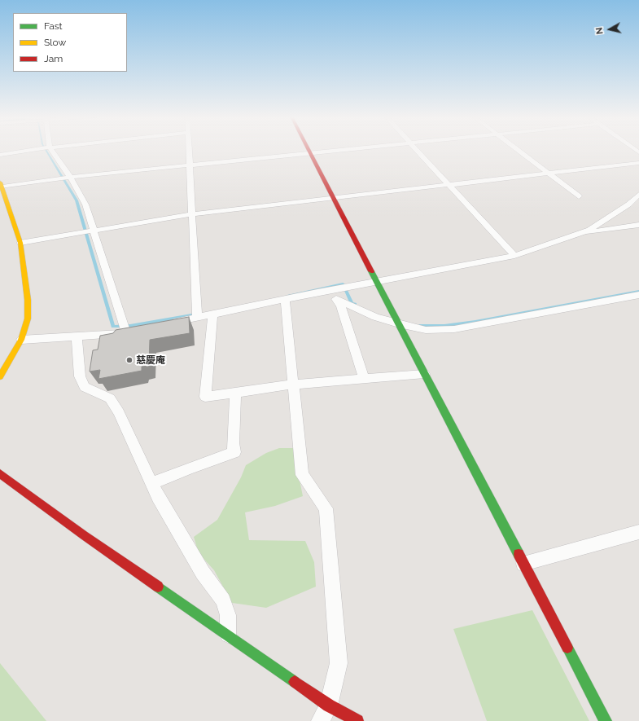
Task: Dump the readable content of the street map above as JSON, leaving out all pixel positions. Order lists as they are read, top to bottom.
{
  "places": ["慈慶庵"],
  "legend": ["Fast", "Slow", "Jam"],
  "north": "left"
}
